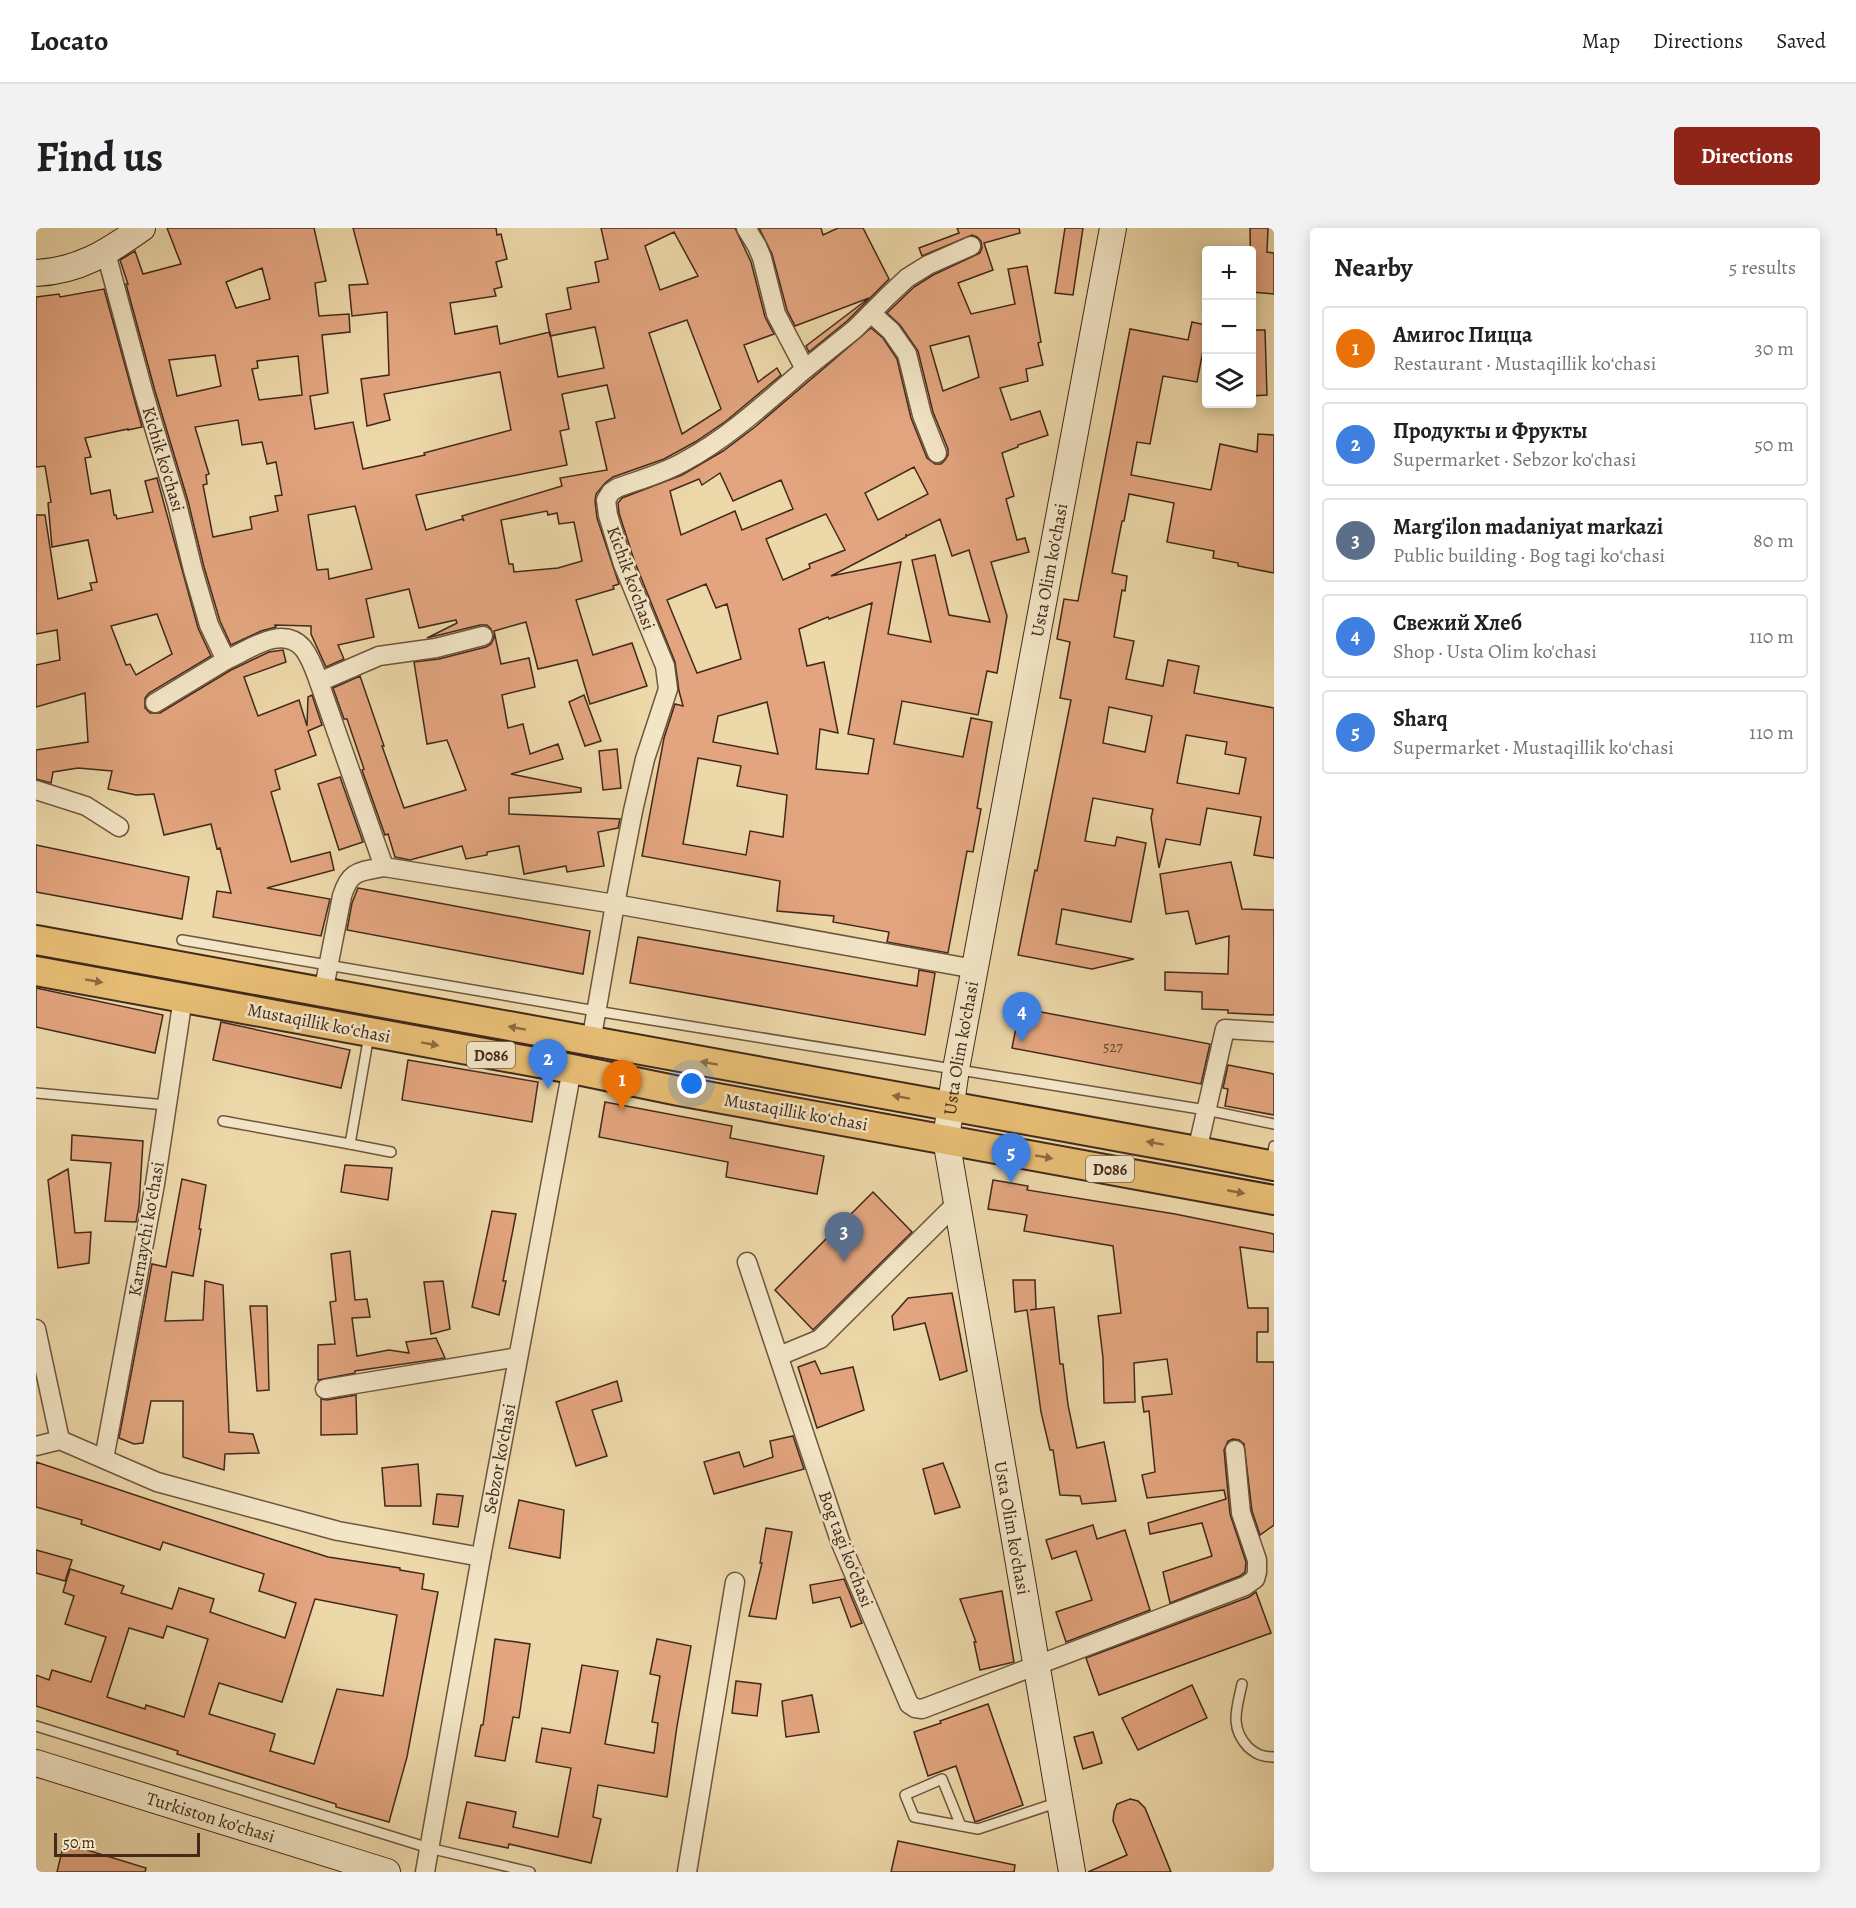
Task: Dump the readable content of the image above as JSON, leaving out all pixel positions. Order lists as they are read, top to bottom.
{
  "streets": {
    "main road": ["Mustaqillik koʻchasi", "D086"],
    "street": [
      "Kichik ko'chasi",
      "Usta Olim ko'chasi",
      "Karnaychi koʻchasi",
      "Sebzor ko'chasi",
      "Bog tagi koʻchasi",
      "Turkiston ko’chasi"
    ]
  },
  "crossings": [
    ["Kichik ko'chasi", "Mustaqillik koʻchasi"],
    ["Usta Olim ko'chasi", "Mustaqillik koʻchasi"],
    ["Usta Olim ko'chasi", "Bog tagi koʻchasi"],
    ["Mustaqillik koʻchasi", "Karnaychi koʻchasi"],
    ["Mustaqillik koʻchasi", "Sebzor ko'chasi"]
  ],
  "house_numbers": ["527"],
  "scale_bar": "50 m",
  "page": {
    "header": "Locato",
    "nav": ["Map", "Directions", "Saved"],
    "buttons": "Directions",
    "title": "Find us",
    "heading": ["Nearby", "5 results"],
    "map_buttons": ["+", "−"],
    "list": [
      {
        "mark": "1",
        "name": "Амигос Пицца",
        "note": "Restaurant · Mustaqillik koʻchasi",
        "value": "30 m"
      },
      {
        "mark": "2",
        "name": "Продукты и Фрукты",
        "note": "Supermarket · Sebzor ko'chasi",
        "value": "50 m"
      },
      {
        "mark": "3",
        "name": "Marg'ilon madaniyat markazi",
        "note": "Public building · Bog tagi koʻchasi",
        "value": "80 m"
      },
      {
        "mark": "4",
        "name": "Свежий Хлеб",
        "note": "Shop · Usta Olim ko'chasi",
        "value": "110 m"
      },
      {
        "mark": "5",
        "name": "Sharq",
        "note": "Supermarket · Mustaqillik koʻchasi",
        "value": "110 m"
      }
    ],
    "pins": [
      "4",
      "2",
      "1",
      "5",
      "3"
    ],
    "scale": "50 m"
  }
}
